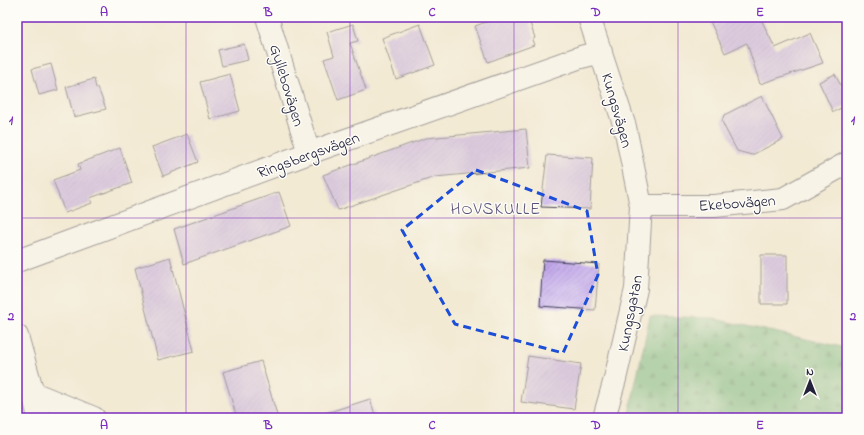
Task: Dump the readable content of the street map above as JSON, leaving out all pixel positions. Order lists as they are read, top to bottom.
{
  "streets": {
    "street": [
      "Gyllebovägen",
      "Kungsvägen",
      "Ringsbergsvägen",
      "Ekebovägen",
      "Kungsgatan"
    ]
  },
  "crossings": [
    ["Gyllebovägen", "Ringsbergsvägen"],
    ["Kungsvägen", "Ringsbergsvägen"],
    ["Kungsvägen", "Ekebovägen"],
    ["Kungsvägen", "Kungsgatan"],
    ["Ekebovägen", "Kungsgatan"]
  ],
  "districts": ["HOVSKULLE"],
  "north": "top",
  "grid": {
    "columns": [
      "A",
      "B",
      "C",
      "D",
      "E"
    ],
    "rows": ["1", "2"]
  }
}
